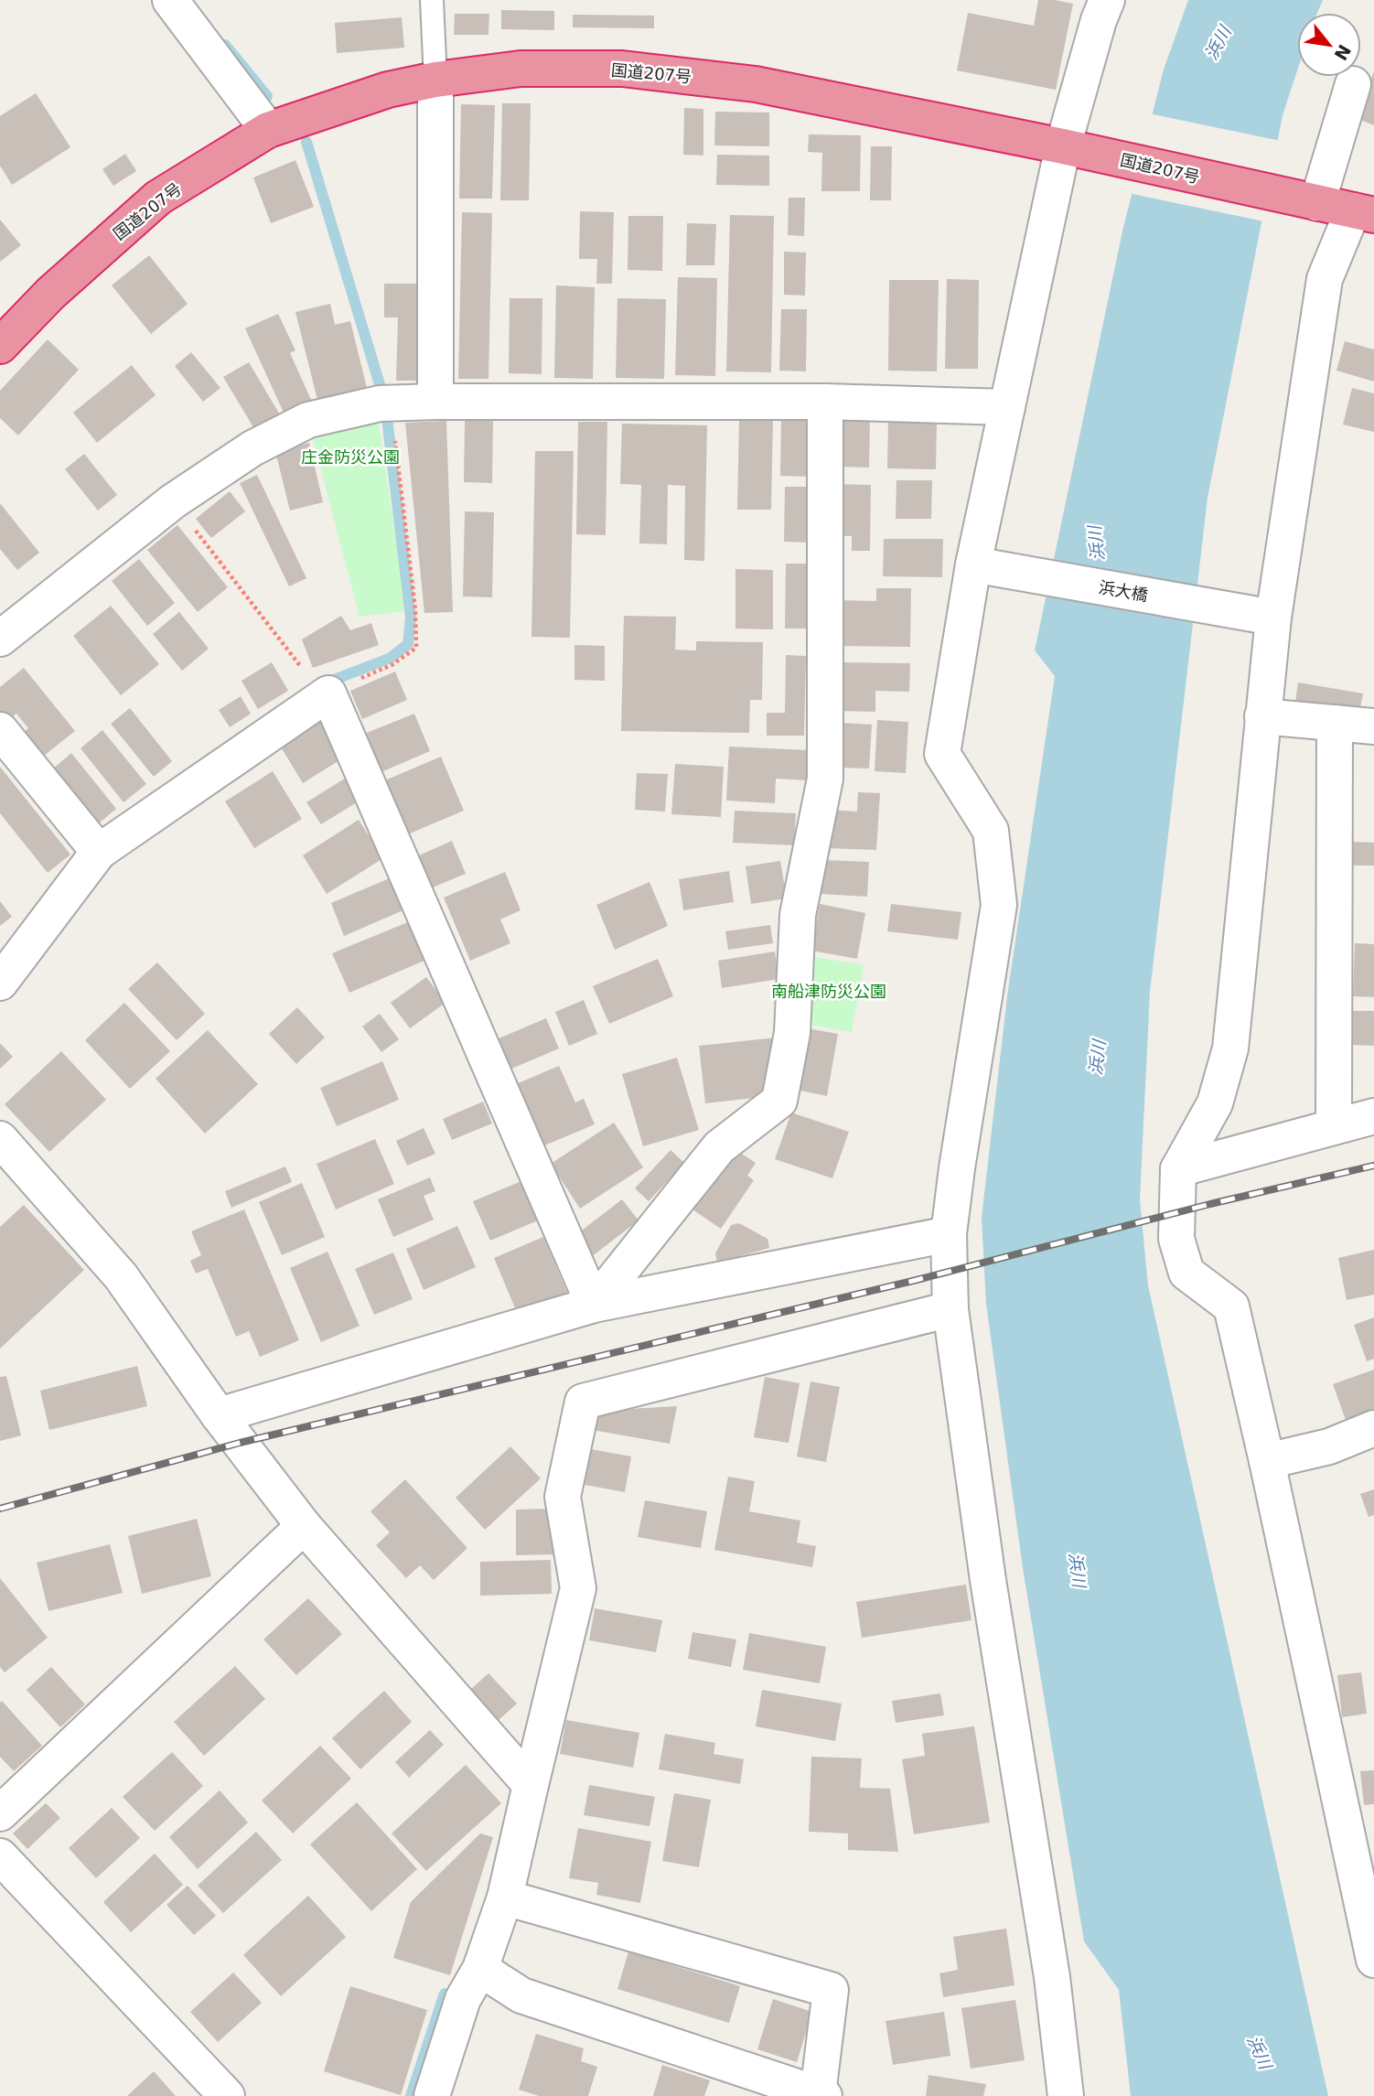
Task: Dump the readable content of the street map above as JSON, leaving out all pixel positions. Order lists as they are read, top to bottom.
{
  "streets": {
    "highway": ["国道207号"],
    "street": ["浜大橋"]
  },
  "water": ["浜川"],
  "parks": ["庄金防災公園", "南船津防災公園"],
  "north": "bottom right"
}
